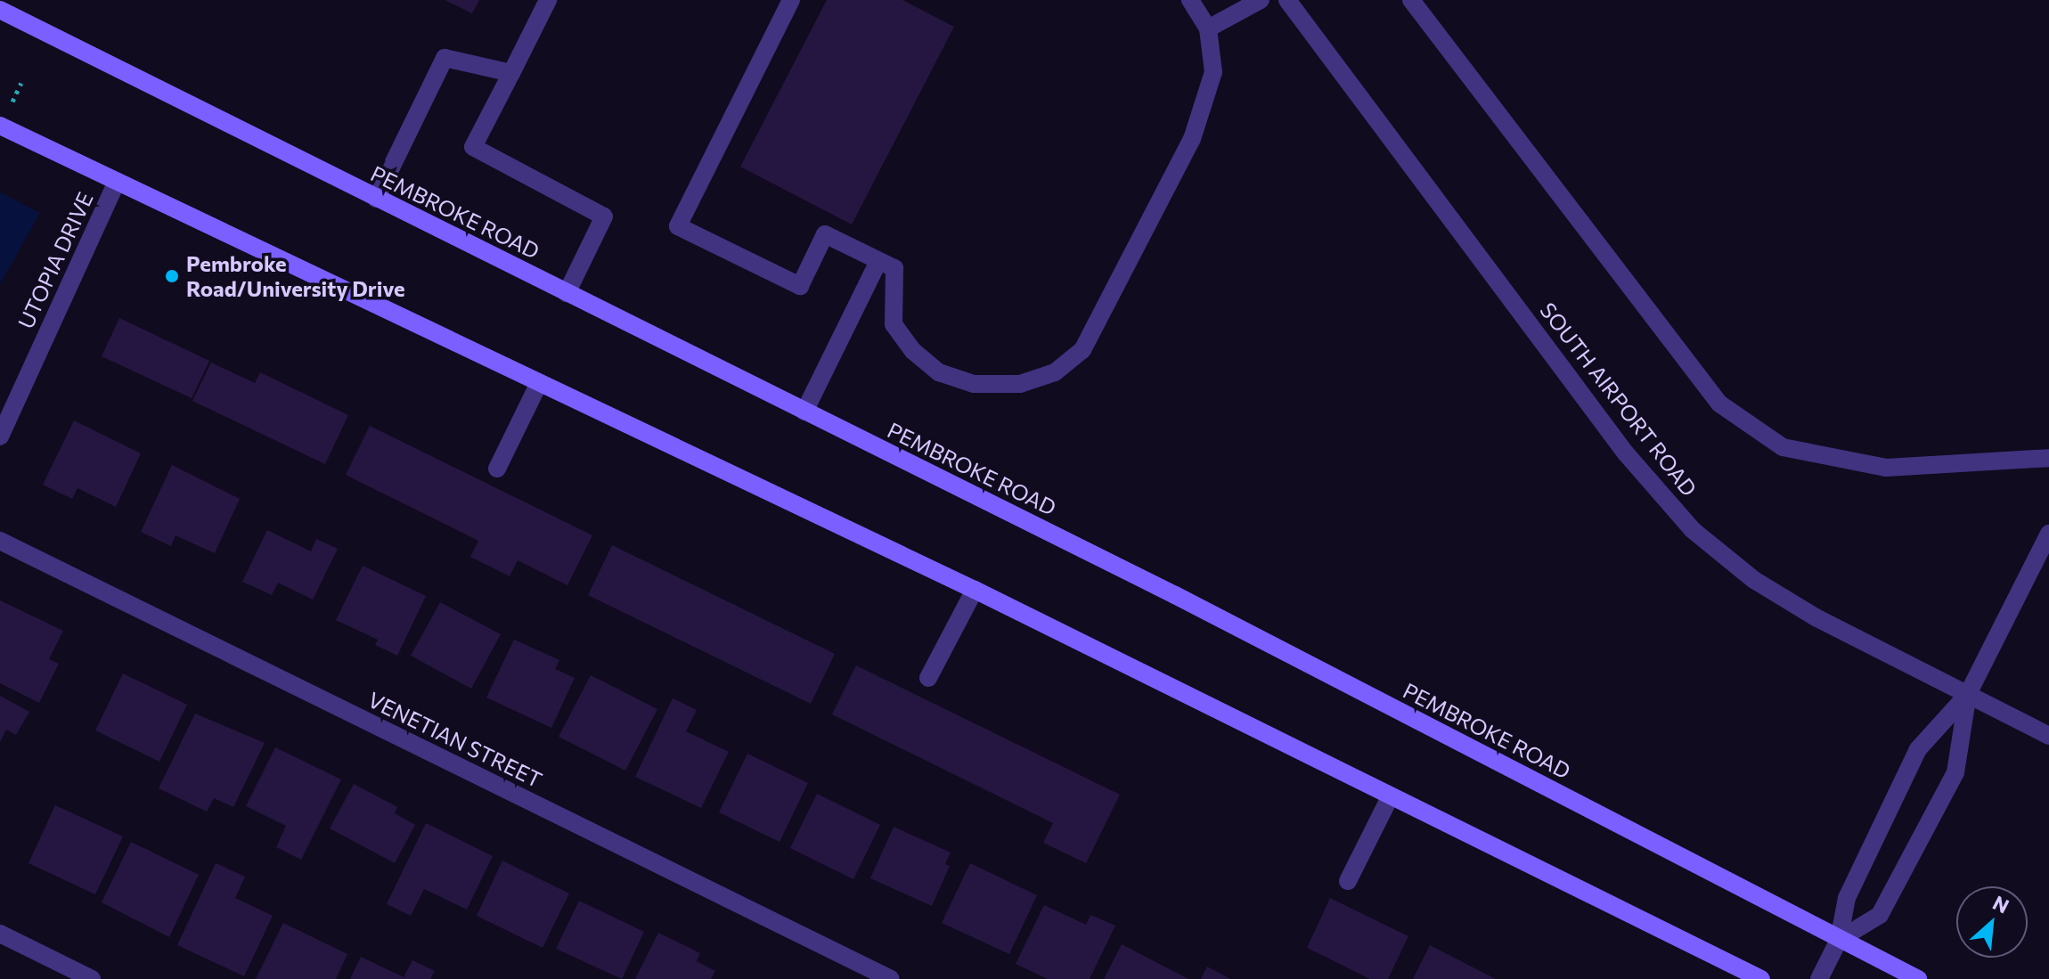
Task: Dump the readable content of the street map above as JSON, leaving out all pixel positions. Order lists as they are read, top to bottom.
{
  "streets": {
    "main road": ["PEMBROKE ROAD"],
    "street": ["UTOPIA DRIVE", "SOUTH AIRPORT ROAD", "VENETIAN STREET"]
  },
  "places": ["Pembroke Road/University Drive"],
  "north": "top right"
}
